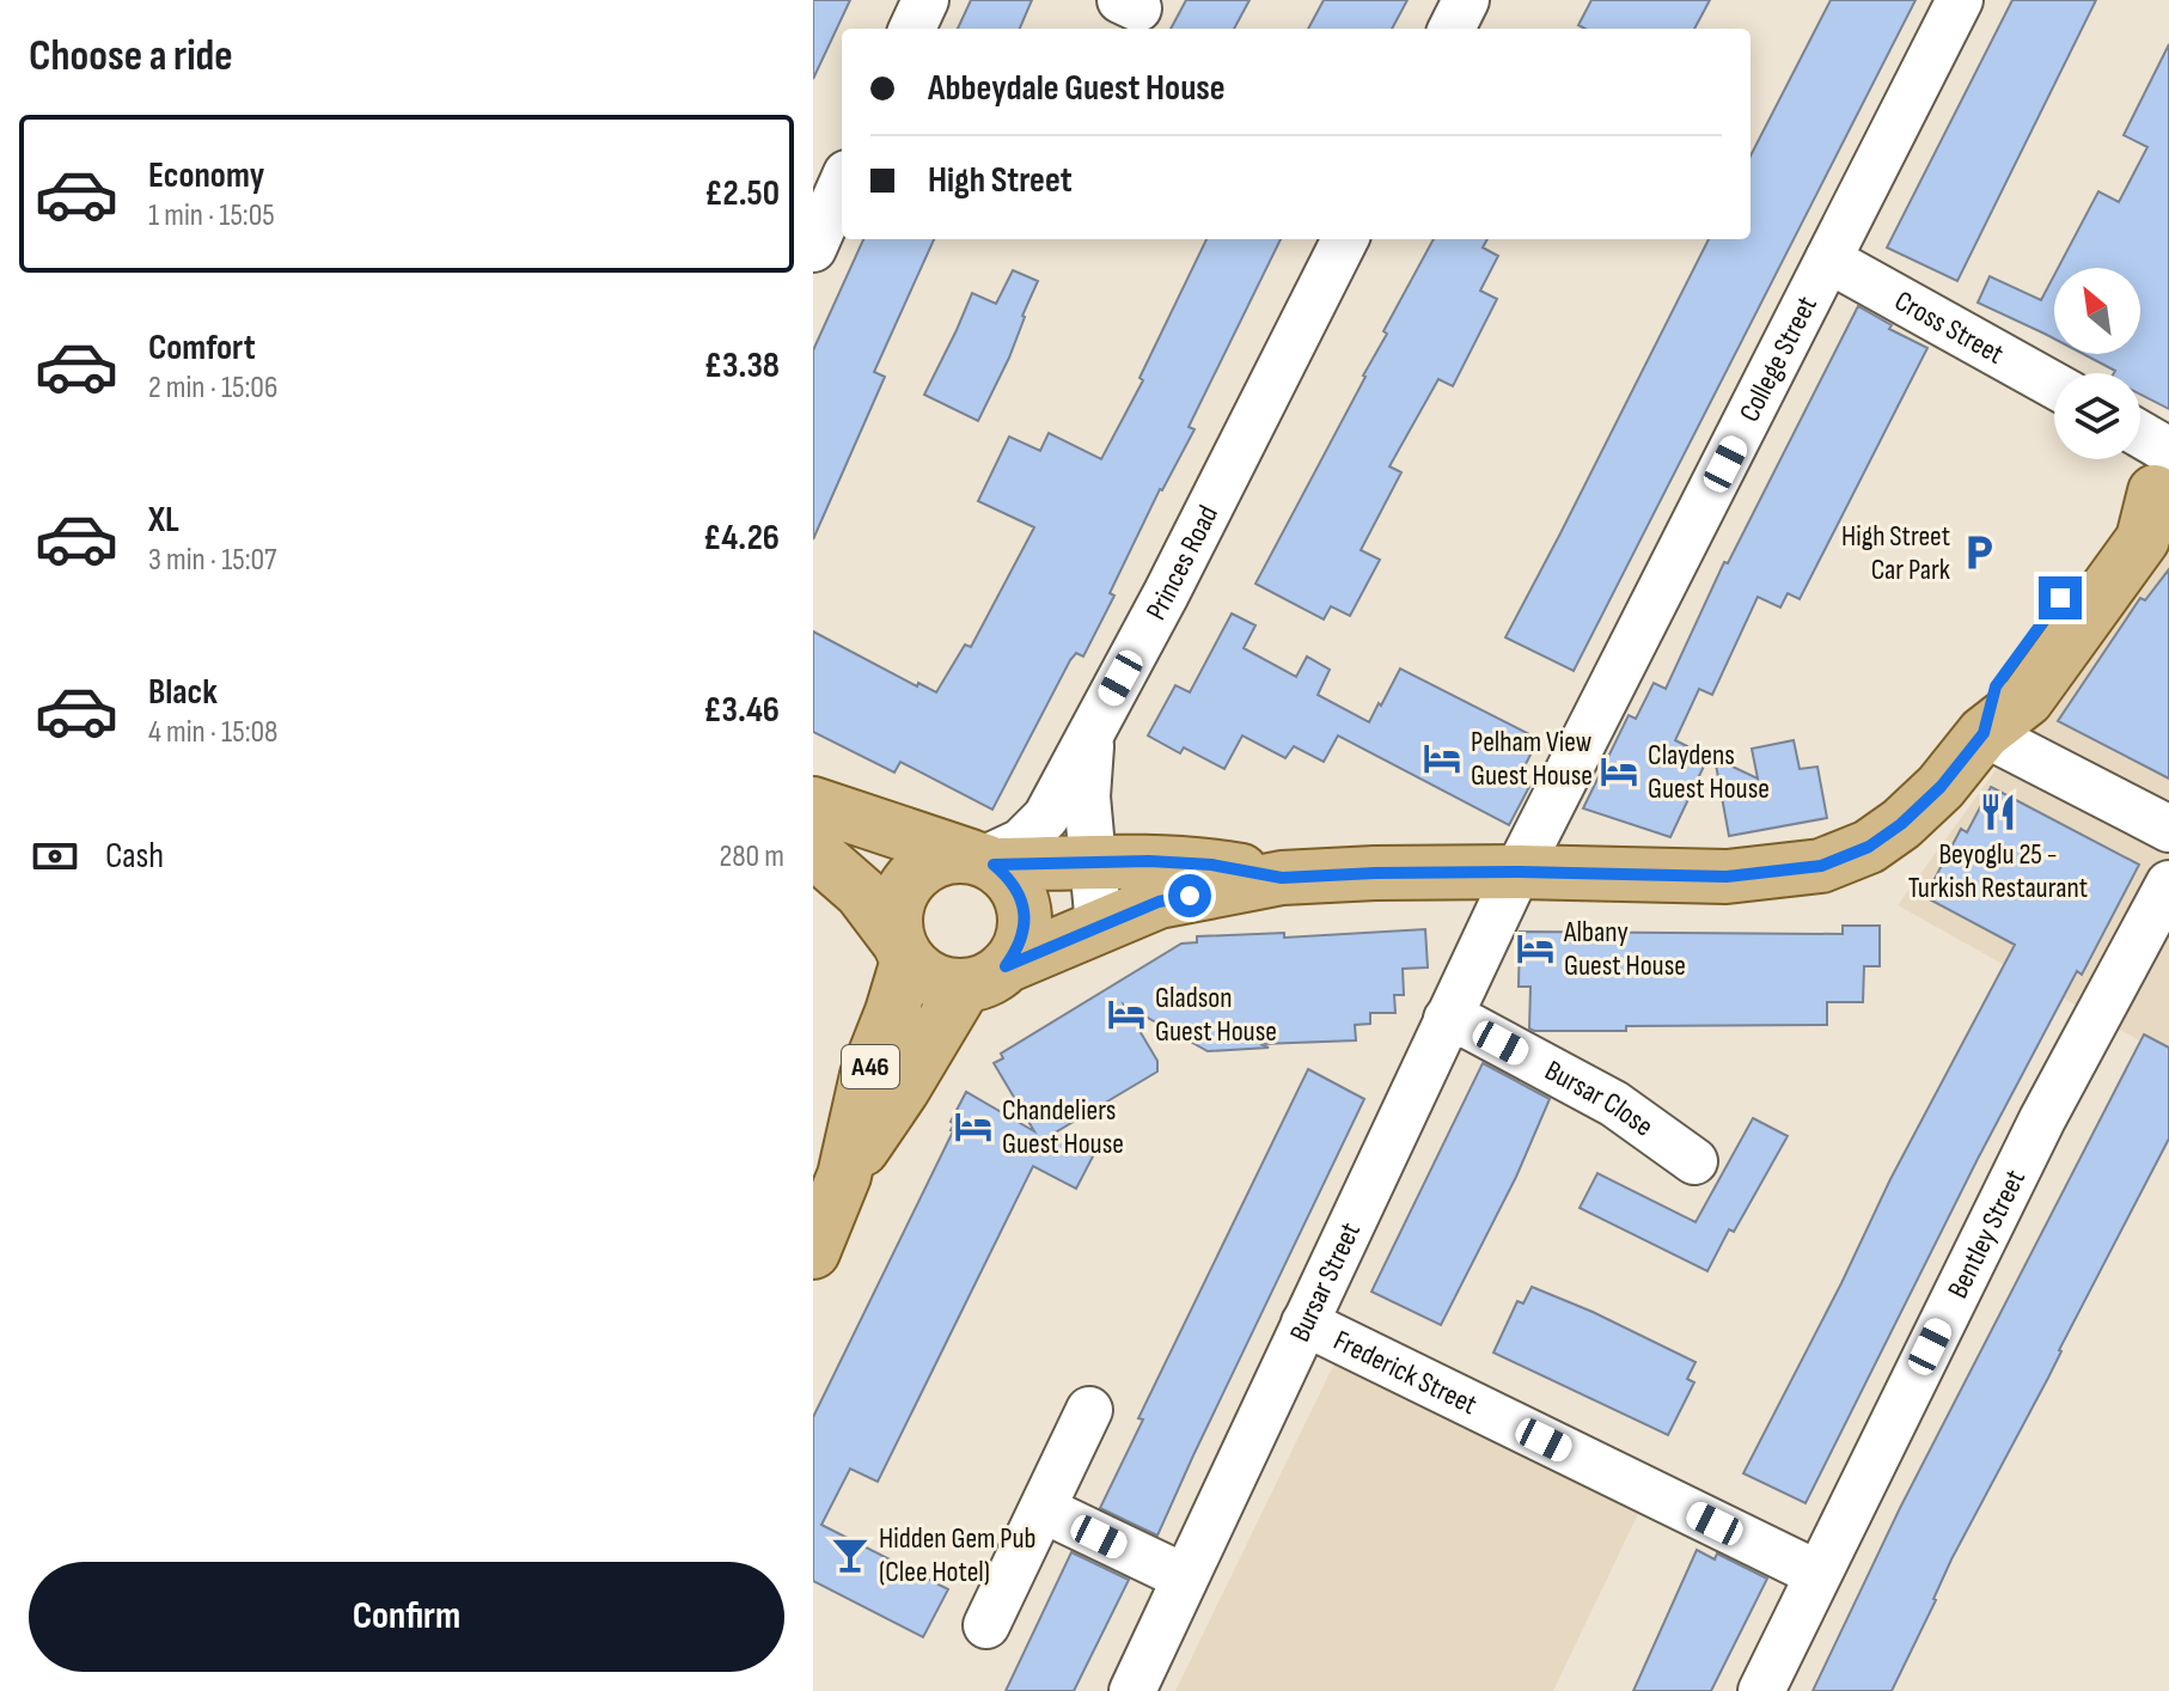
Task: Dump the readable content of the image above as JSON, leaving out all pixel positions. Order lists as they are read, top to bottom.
{
  "streets": {
    "main road": ["A46"],
    "street": [
      "Cross Street",
      "College Street",
      "Princes Road",
      "Bursar Close",
      "Bentley Street",
      "Bursar Street",
      "Frederick Street"
    ]
  },
  "crossings": [
    ["Cross Street", "College Street"],
    ["College Street", "Bursar Street"],
    ["Princes Road", "A46"],
    ["Bursar Close", "Bursar Street"],
    ["Bentley Street", "Frederick Street"],
    ["Bursar Street", "Frederick Street"]
  ],
  "places": {
    "parking": ["High Street Car Park"],
    "hotel": [
      "Pelham View Guest House",
      "Claydens Guest House",
      "Albany Guest House",
      "Gladson Guest House",
      "Chandeliers Guest House"
    ],
    "restaurant": ["Beyoglu 25 - Turkish Restaurant"],
    "bar": ["Hidden Gem Pub (Clee Hotel)"]
  },
  "north": "top left",
  "page": {
    "heading": "Choose a ride",
    "banner": ["Abbeydale Guest House", "High Street"],
    "list": [
      {
        "name": "Economy",
        "note": "1 min · 15:05",
        "value": "£2.50"
      },
      {
        "name": "Comfort",
        "note": "2 min · 15:06",
        "value": "£3.38"
      },
      {
        "name": "XL",
        "note": "3 min · 15:07",
        "value": "£4.26"
      },
      {
        "name": "Black",
        "note": "4 min · 15:08",
        "value": "£3.46"
      }
    ],
    "pay": ["Cash", "280 m"],
    "buttons": "Confirm"
  }
}
